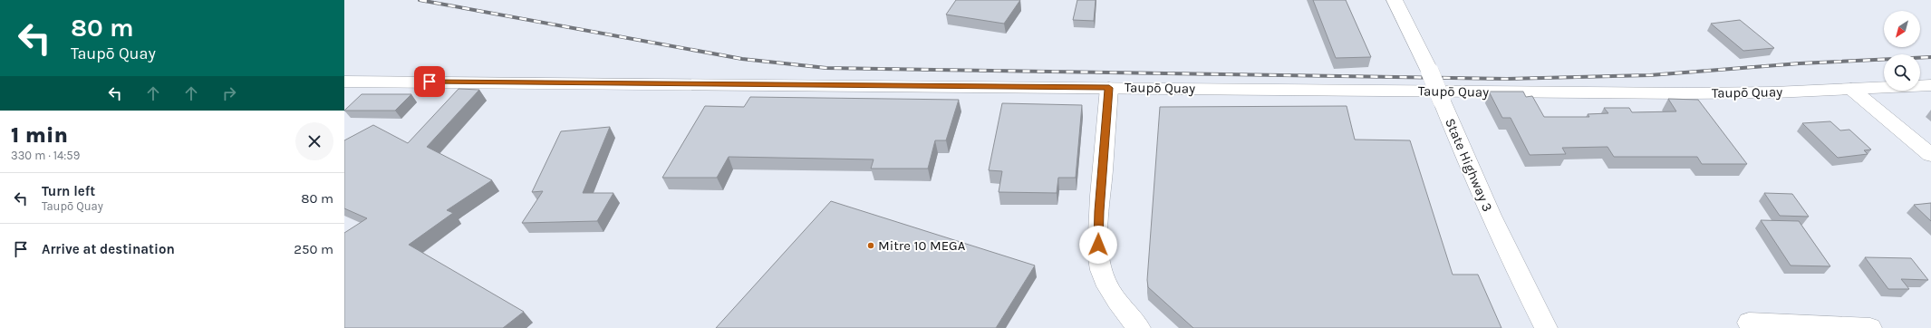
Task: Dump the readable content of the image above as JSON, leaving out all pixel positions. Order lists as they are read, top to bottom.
{
  "streets": {
    "main road": ["Taupō Quay", "State Highway 3"]
  },
  "places": ["Mitre 10 MEGA"],
  "north": "bottom left",
  "page": {
    "turn": ["80 m", "Taupō Quay"],
    "heading": ["1 min", "330 m · 14:59"],
    "list": [
      {
        "name": "Turn left",
        "note": "Taupō Quay",
        "value": "80 m"
      },
      {
        "name": "Arrive at destination",
        "value": "250 m"
      }
    ]
  }
}
